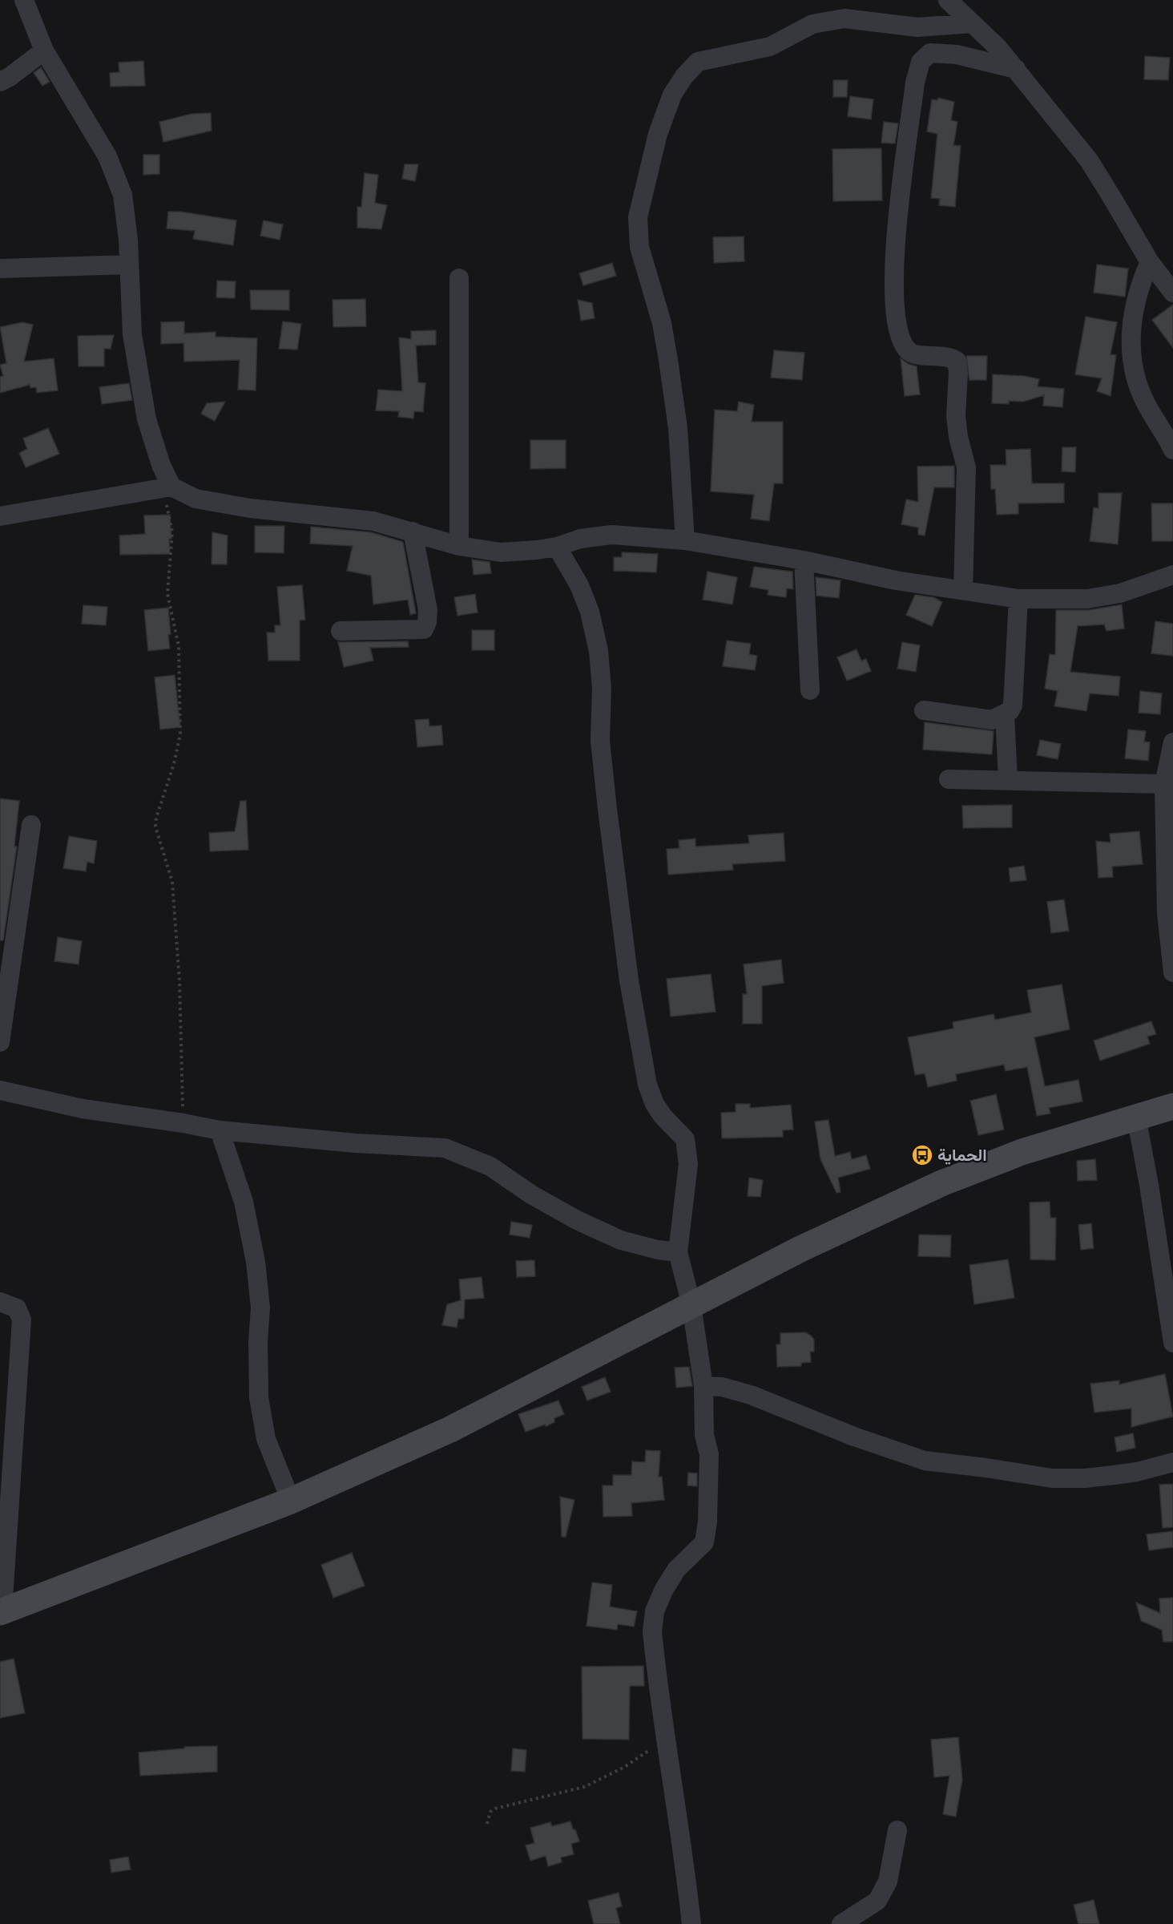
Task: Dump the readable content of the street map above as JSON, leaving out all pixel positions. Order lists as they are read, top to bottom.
{
  "places": {
    "bus stop": ["الحماية"]
  }
}
